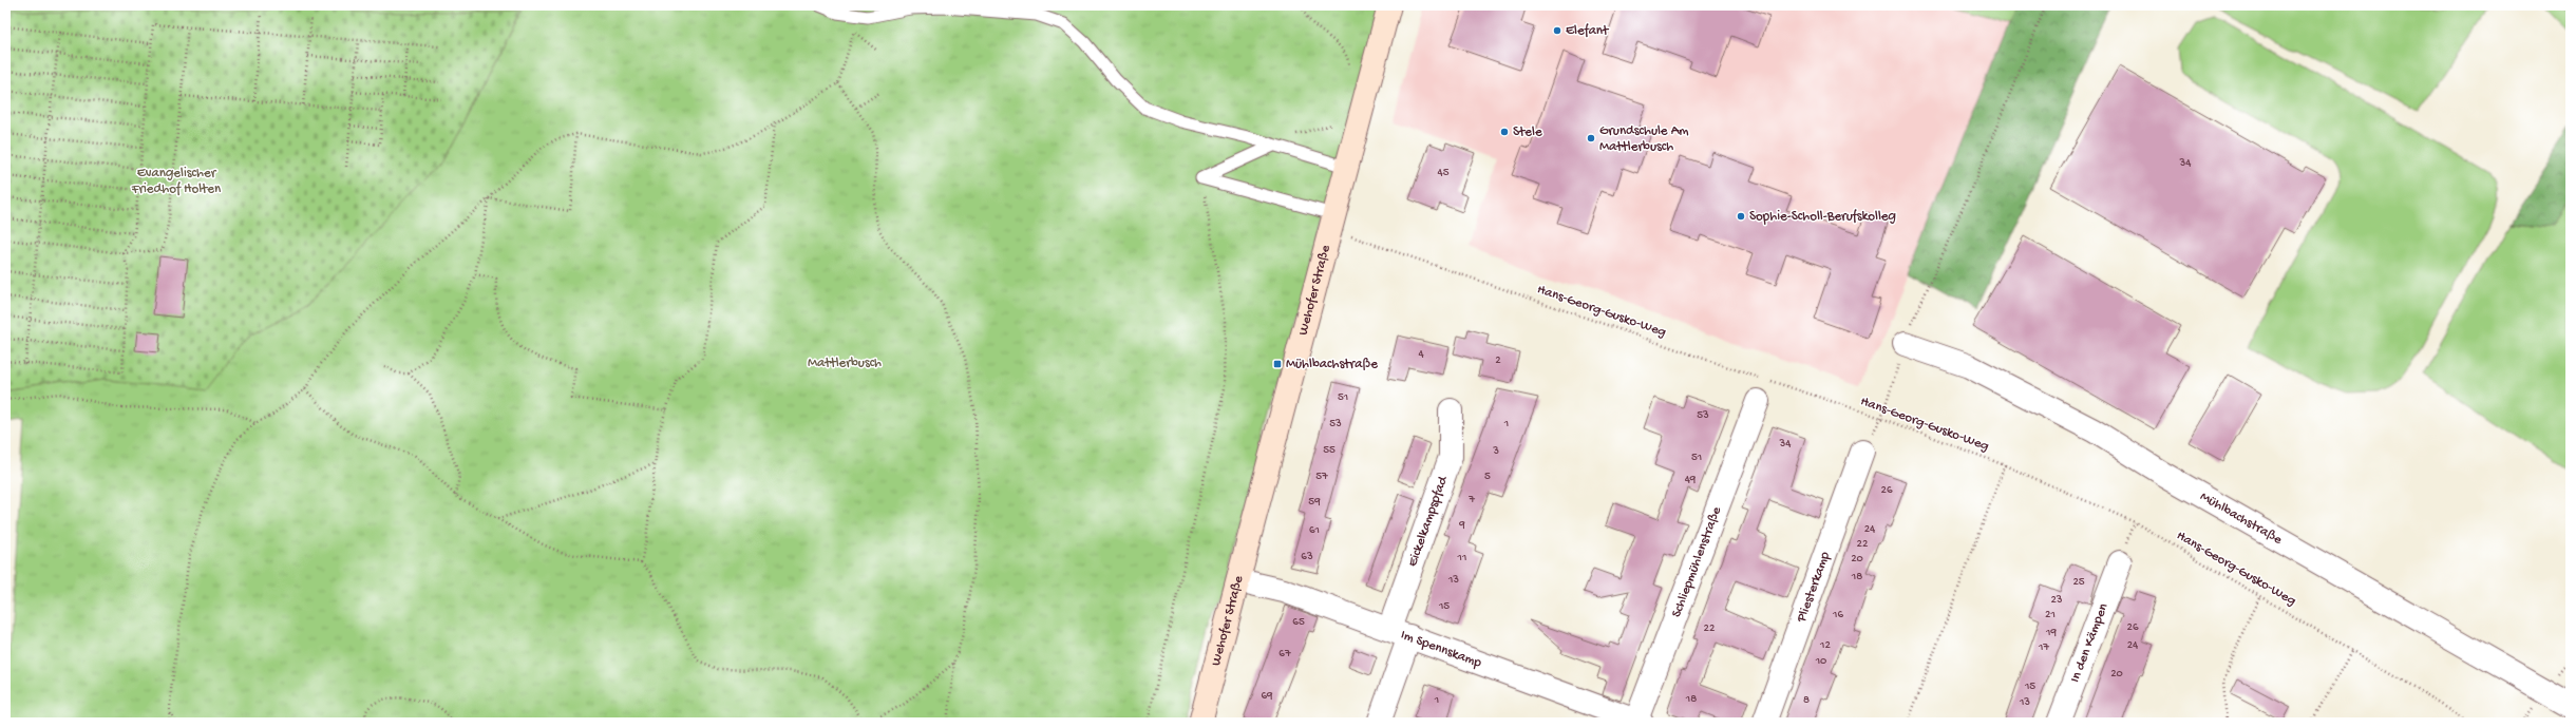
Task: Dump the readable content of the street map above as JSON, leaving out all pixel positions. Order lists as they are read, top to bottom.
{
  "streets": {
    "street": [
      "Wehofer Straße",
      "Mühlbachstraße",
      "Eickelkampspfad",
      "Schliepmühlenstraße",
      "Pliesterkamp",
      "In den Kämpen",
      "Im Spennskamp"
    ],
    "path": ["Hans-Georg-Gusko-Weg"]
  },
  "crossings": [
    ["Wehofer Straße", "Hans-Georg-Gusko-Weg"],
    ["Wehofer Straße", "Im Spennskamp"],
    ["Eickelkampspfad", "Im Spennskamp"],
    ["Schliepmühlenstraße", "Im Spennskamp"]
  ],
  "parks": ["Evangelischer Friedhof Holten", "Mattlerbusch"],
  "places": {
    "other": [
      "Elefant",
      "Stele",
      "Grundschule Am Mattlerbusch",
      "Sophie-Scholl-Berufskolleg"
    ],
    "transit": ["Mühlbachstraße"]
  },
  "house_numbers": [
    "34",
    "45",
    "4",
    "2",
    "51",
    "53",
    "53",
    "1",
    "34",
    "55",
    "3",
    "51",
    "57",
    "5",
    "49",
    "26",
    "7",
    "59",
    "9",
    "24",
    "61",
    "22",
    "63",
    "11",
    "20",
    "18",
    "13",
    "25",
    "23",
    "15",
    "16",
    "21",
    "65",
    "26",
    "22",
    "19",
    "12",
    "24",
    "17",
    "67",
    "10",
    "20",
    "15",
    "69",
    "18",
    "1",
    "8",
    "13"
  ]
}
